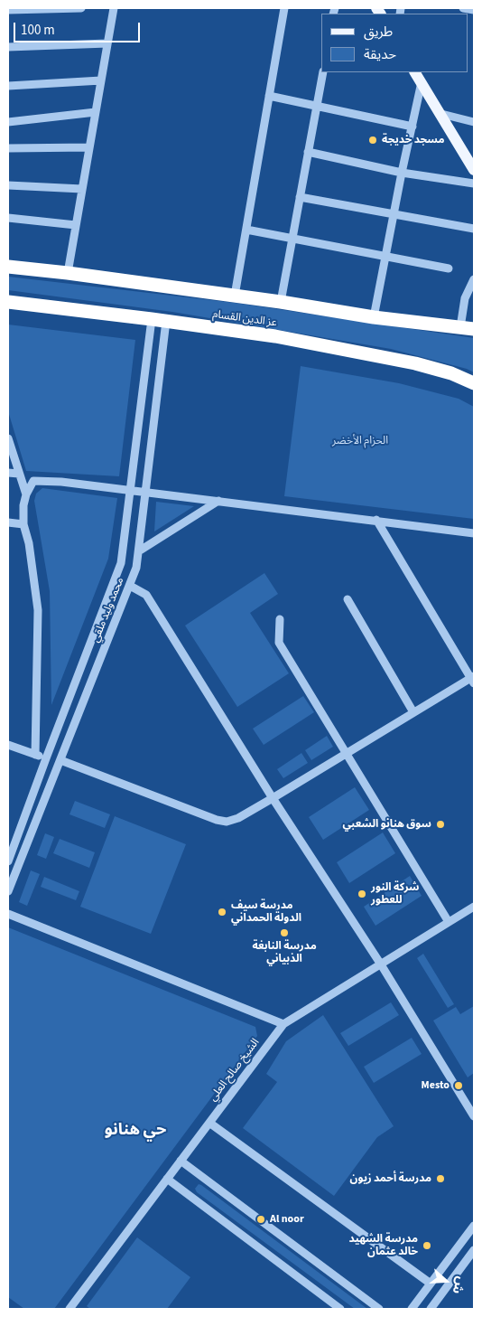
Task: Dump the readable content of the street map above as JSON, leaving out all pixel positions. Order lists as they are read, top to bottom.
{
  "streets": {
    "highway": ["عز الدين القسام"],
    "street": ["محمد وليد ملقي", "الشيخ صالح العلي"]
  },
  "crossings": [
    ["عز الدين القسام", "محمد وليد ملقي"]
  ],
  "districts": ["حي هنانو"],
  "parks": ["الحزام الأخضر"],
  "places": [
    "مسجد خديجة",
    "سوق هنانو الشعبي",
    "شركة النور للعطور",
    "مدرسة سيف الدولة الحمداني",
    "مدرسة النابغة الذبياني",
    "Mesto",
    "مدرسة أحمد زيون",
    "Al noor",
    "مدرسة الشهيد خالد عثمان"
  ],
  "legend": ["طريق", "حديقة"],
  "scale_bar": "100 m",
  "north": "right"
}
